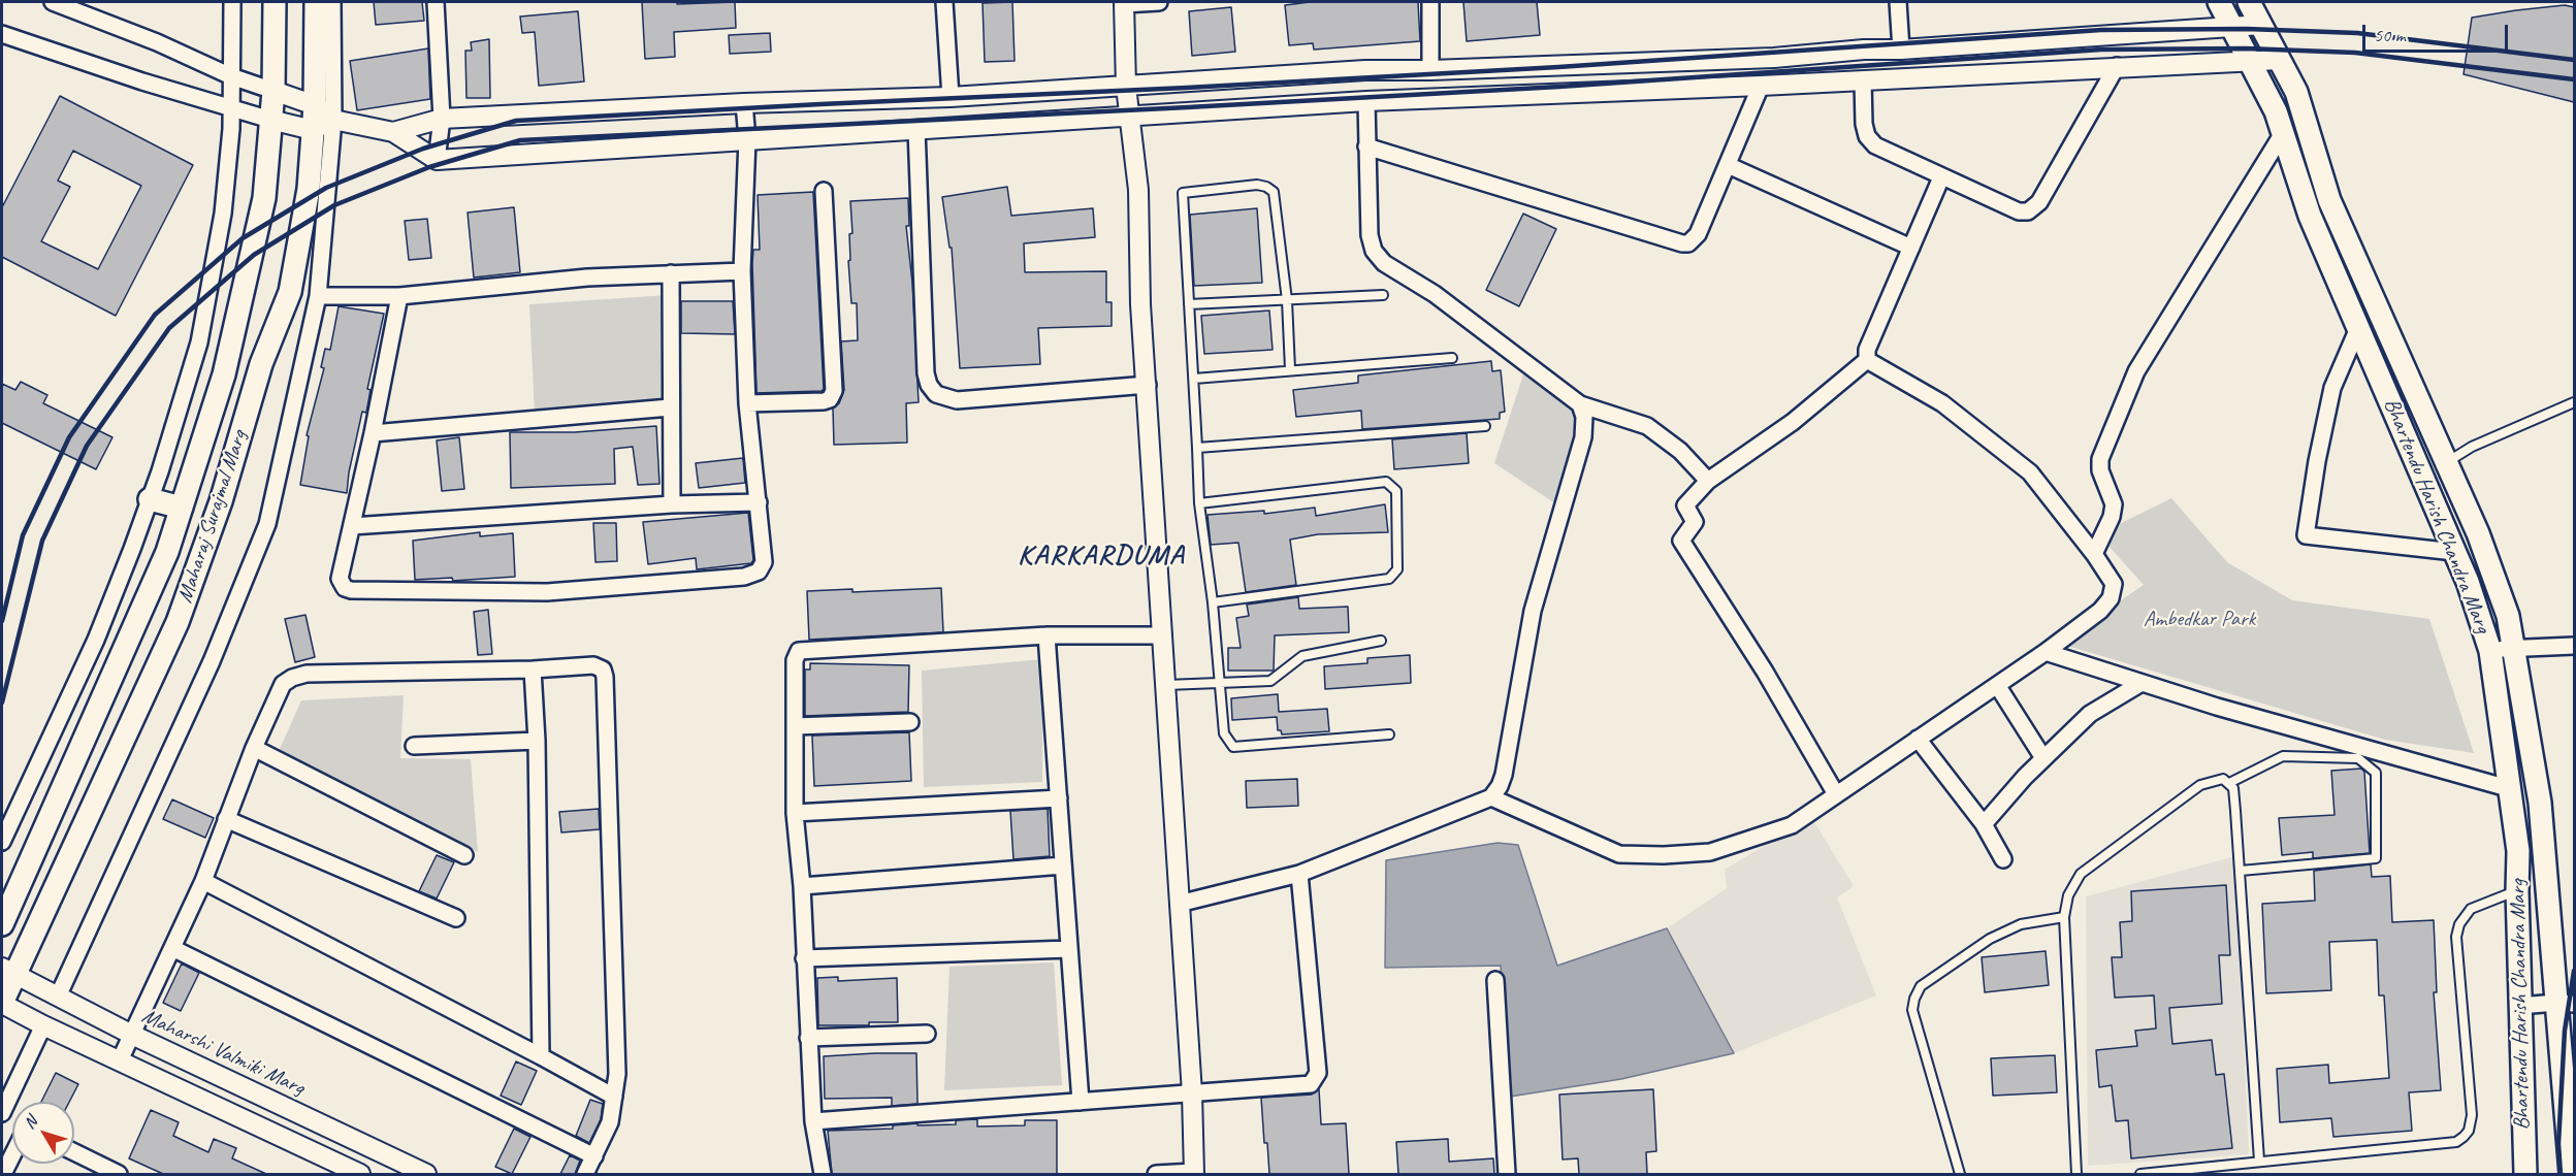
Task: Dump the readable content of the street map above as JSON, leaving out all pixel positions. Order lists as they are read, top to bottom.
{
  "streets": {
    "main road": ["Bhartendu Harish Chandra Marg", "Maharaj Surajmal Marg"],
    "street": ["Maharshi Valmiki Marg"]
  },
  "crossings": [
    ["Maharaj Surajmal Marg", "Maharshi Valmiki Marg"]
  ],
  "districts": ["KARKARDUMA"],
  "parks": ["Ambedkar Park"],
  "scale_bar": "50 m",
  "north": "top left"
}
